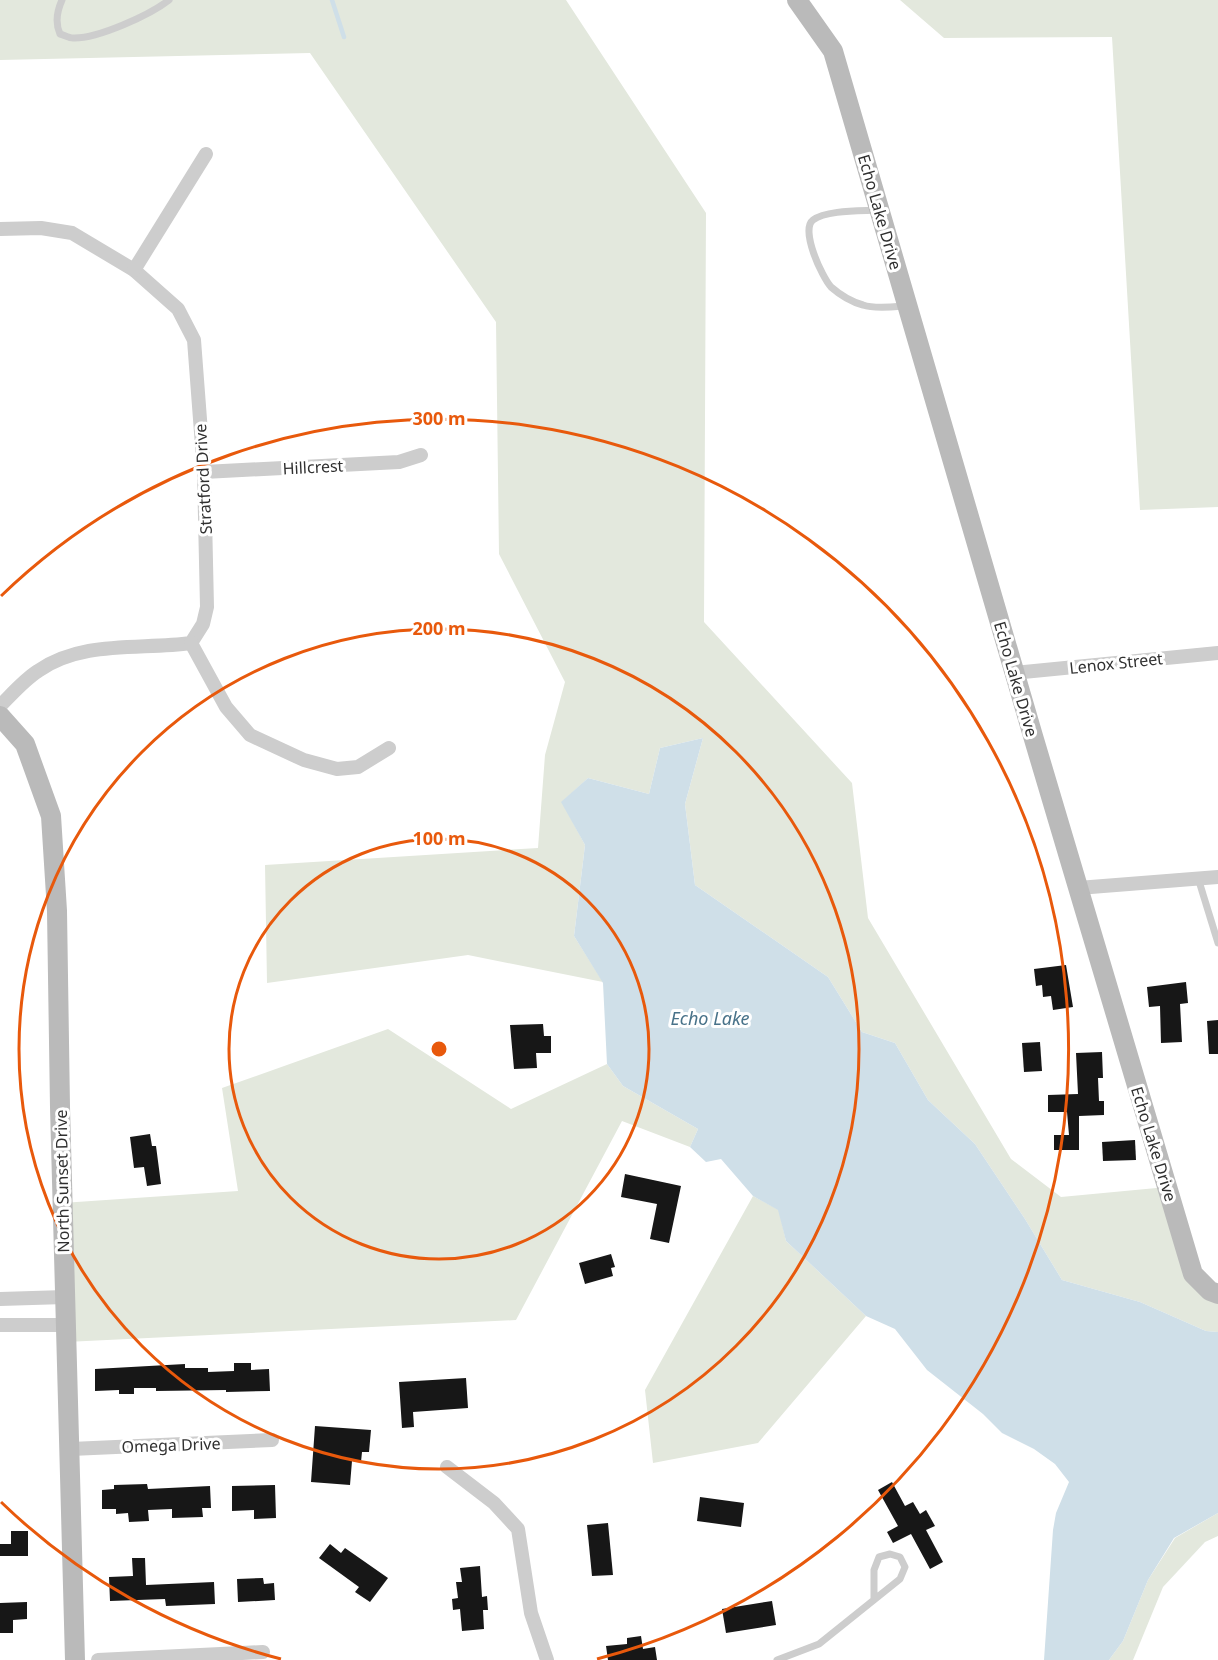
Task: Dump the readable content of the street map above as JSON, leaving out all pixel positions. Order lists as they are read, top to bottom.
{
  "streets": {
    "street": [
      "Echo Lake Drive",
      "Hillcrest",
      "Stratford Drive",
      "Lenox Street",
      "North Sunset Drive",
      "Omega Drive"
    ]
  },
  "crossings": [
    ["Echo Lake Drive", "Lenox Street"],
    ["Hillcrest", "Stratford Drive"],
    ["North Sunset Drive", "Omega Drive"]
  ],
  "water": ["Echo Lake"],
  "rings": ["300 m", "200 m", "100 m"]
}
